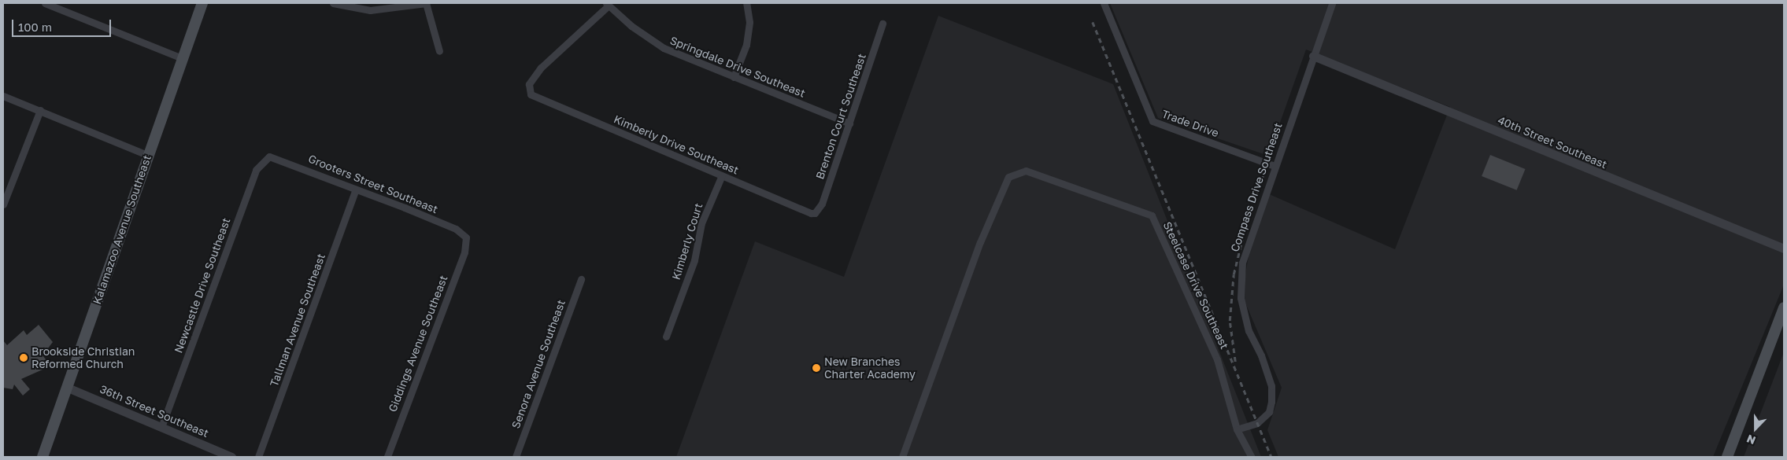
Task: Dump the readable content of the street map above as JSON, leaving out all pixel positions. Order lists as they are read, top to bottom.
{
  "streets": {
    "main road": ["Kalamazoo Avenue Southeast"],
    "street": [
      "Springdale Drive Southeast",
      "Brenton Court Southeast",
      "Trade Drive",
      "40th Street Southeast",
      "Kimberly Drive Southeast",
      "Grooters Street Southeast",
      "Compass Drive Southeast",
      "Kimberly Court",
      "Newcastle Drive Southeast",
      "Steelcase Drive Southeast",
      "Tallman Avenue Southeast",
      "Giddings Avenue Southeast",
      "Senora Avenue Southeast",
      "36th Street Southeast"
    ]
  },
  "crossings": [
    ["Springdale Drive Southeast", "Brenton Court Southeast"],
    ["Springdale Drive Southeast", "Kimberly Drive Southeast"],
    ["Brenton Court Southeast", "Kimberly Drive Southeast"],
    ["Trade Drive", "Compass Drive Southeast"],
    ["40th Street Southeast", "Compass Drive Southeast"],
    ["Kimberly Drive Southeast", "Kimberly Court"],
    ["Grooters Street Southeast", "Newcastle Drive Southeast"],
    ["Grooters Street Southeast", "Tallman Avenue Southeast"],
    ["Grooters Street Southeast", "Giddings Avenue Southeast"],
    ["Compass Drive Southeast", "Steelcase Drive Southeast"],
    ["Kalamazoo Avenue Southeast", "36th Street Southeast"],
    ["Newcastle Drive Southeast", "36th Street Southeast"]
  ],
  "places": ["Brookside Christian Reformed Church", "New Branches Charter Academy"],
  "scale_bar": "100 m",
  "north": "bottom"
}
